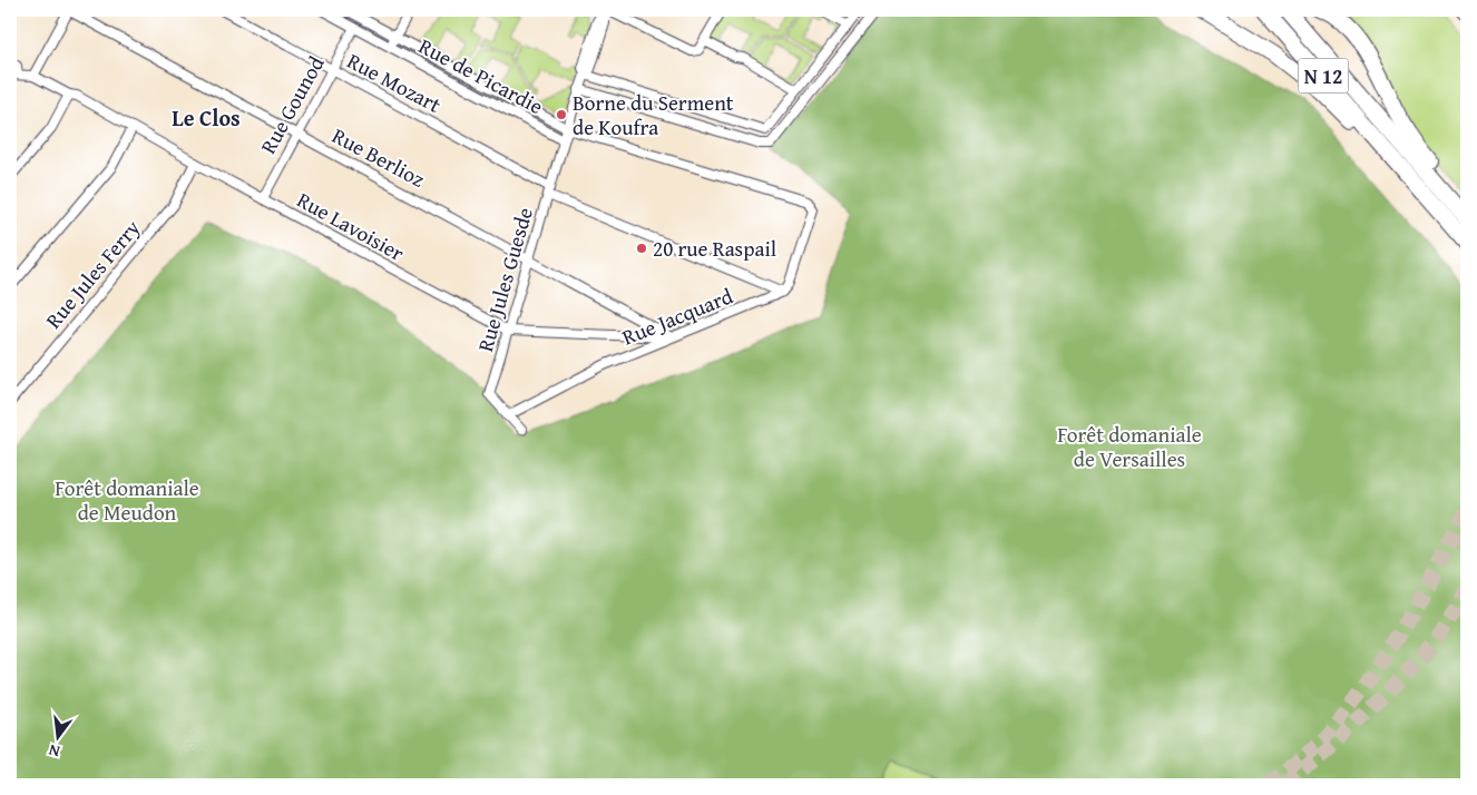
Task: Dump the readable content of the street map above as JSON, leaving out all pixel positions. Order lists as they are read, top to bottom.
{
  "streets": {
    "highway": ["N 12"],
    "street": [
      "Rue de Picardie",
      "Rue Mozart",
      "Rue Gounod",
      "Rue Berlioz",
      "Rue Lavoisier",
      "Rue Jules Ferry",
      "Rue Jules Guesde",
      "Rue Jacquard"
    ]
  },
  "crossings": [
    ["Rue de Picardie", "Rue Gounod"],
    ["Rue de Picardie", "Rue Jules Guesde"],
    ["Rue Mozart", "Rue Gounod"],
    ["Rue Mozart", "Rue Jules Guesde"],
    ["Rue Mozart", "Rue Jacquard"],
    ["Rue Gounod", "Rue Berlioz"],
    ["Rue Gounod", "Rue Lavoisier"],
    ["Rue Berlioz", "Rue Lavoisier"],
    ["Rue Berlioz", "Rue Jules Guesde"],
    ["Rue Berlioz", "Rue Jacquard"],
    ["Rue Lavoisier", "Rue Jules Ferry"],
    ["Rue Lavoisier", "Rue Jules Guesde"],
    ["Rue Lavoisier", "Rue Jacquard"],
    ["Rue Jules Guesde", "Rue Jacquard"]
  ],
  "districts": ["Le Clos"],
  "parks": ["Forêt domaniale de Versailles", "Forêt domaniale de Meudon"],
  "places": ["Borne du Serment de Koufra", "20 rue Raspail"],
  "north": "bottom"
}
